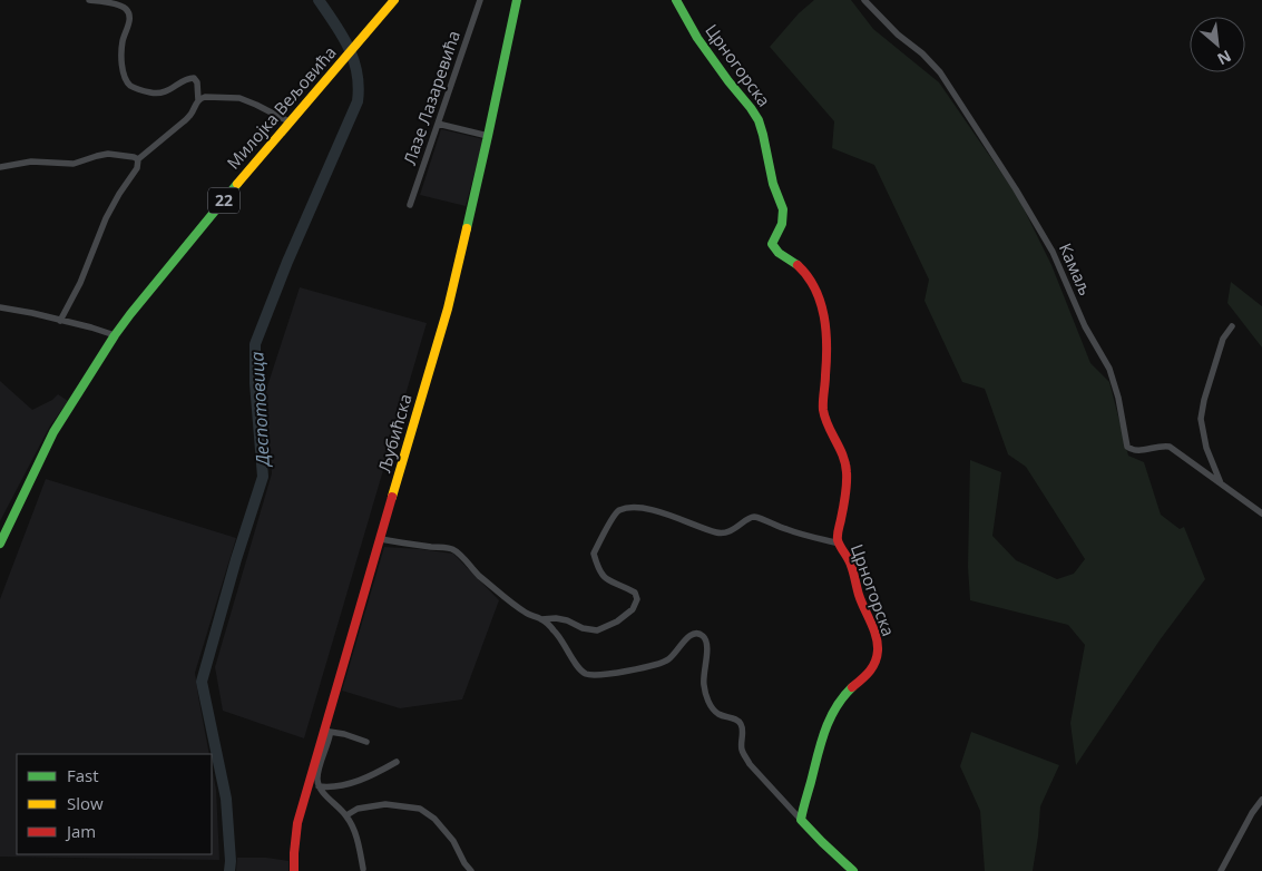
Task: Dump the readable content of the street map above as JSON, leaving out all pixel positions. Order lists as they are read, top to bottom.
{
  "streets": {
    "street": [
      "Црногорска",
      "Лазе Лазаревића",
      "Милојка Вељовића",
      "22",
      "Камаљ",
      "Љубићска"
    ]
  },
  "water": ["Деспотовица"],
  "legend": ["Fast", "Slow", "Jam"],
  "north": "bottom right"
}
